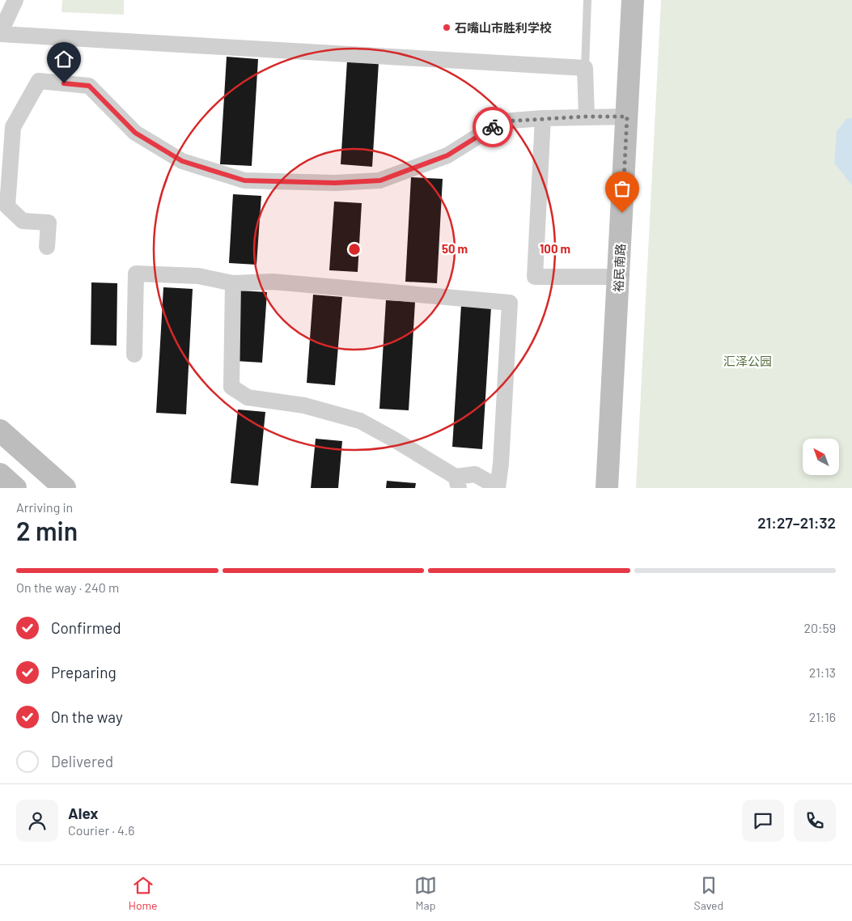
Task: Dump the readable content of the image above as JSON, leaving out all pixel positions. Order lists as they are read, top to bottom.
{
  "streets": {
    "street": ["裕民南路"]
  },
  "parks": ["汇泽公园"],
  "places": ["石嘴山市胜利学校"],
  "north": "top left",
  "page": {
    "heading": ["2 min", "Arriving in", "21:27–21:32"],
    "panel": ["Alex", "Courier · 4.6"],
    "bar": "On the way · 240 m",
    "list": [
      ["Confirmed", "20:59"],
      ["Preparing", "21:13"],
      ["On the way", "21:16"],
      "Delivered"
    ],
    "tabs": ["Home", "Map", "Saved"]
  },
  "rings": ["50 m", "100 m"]
}
